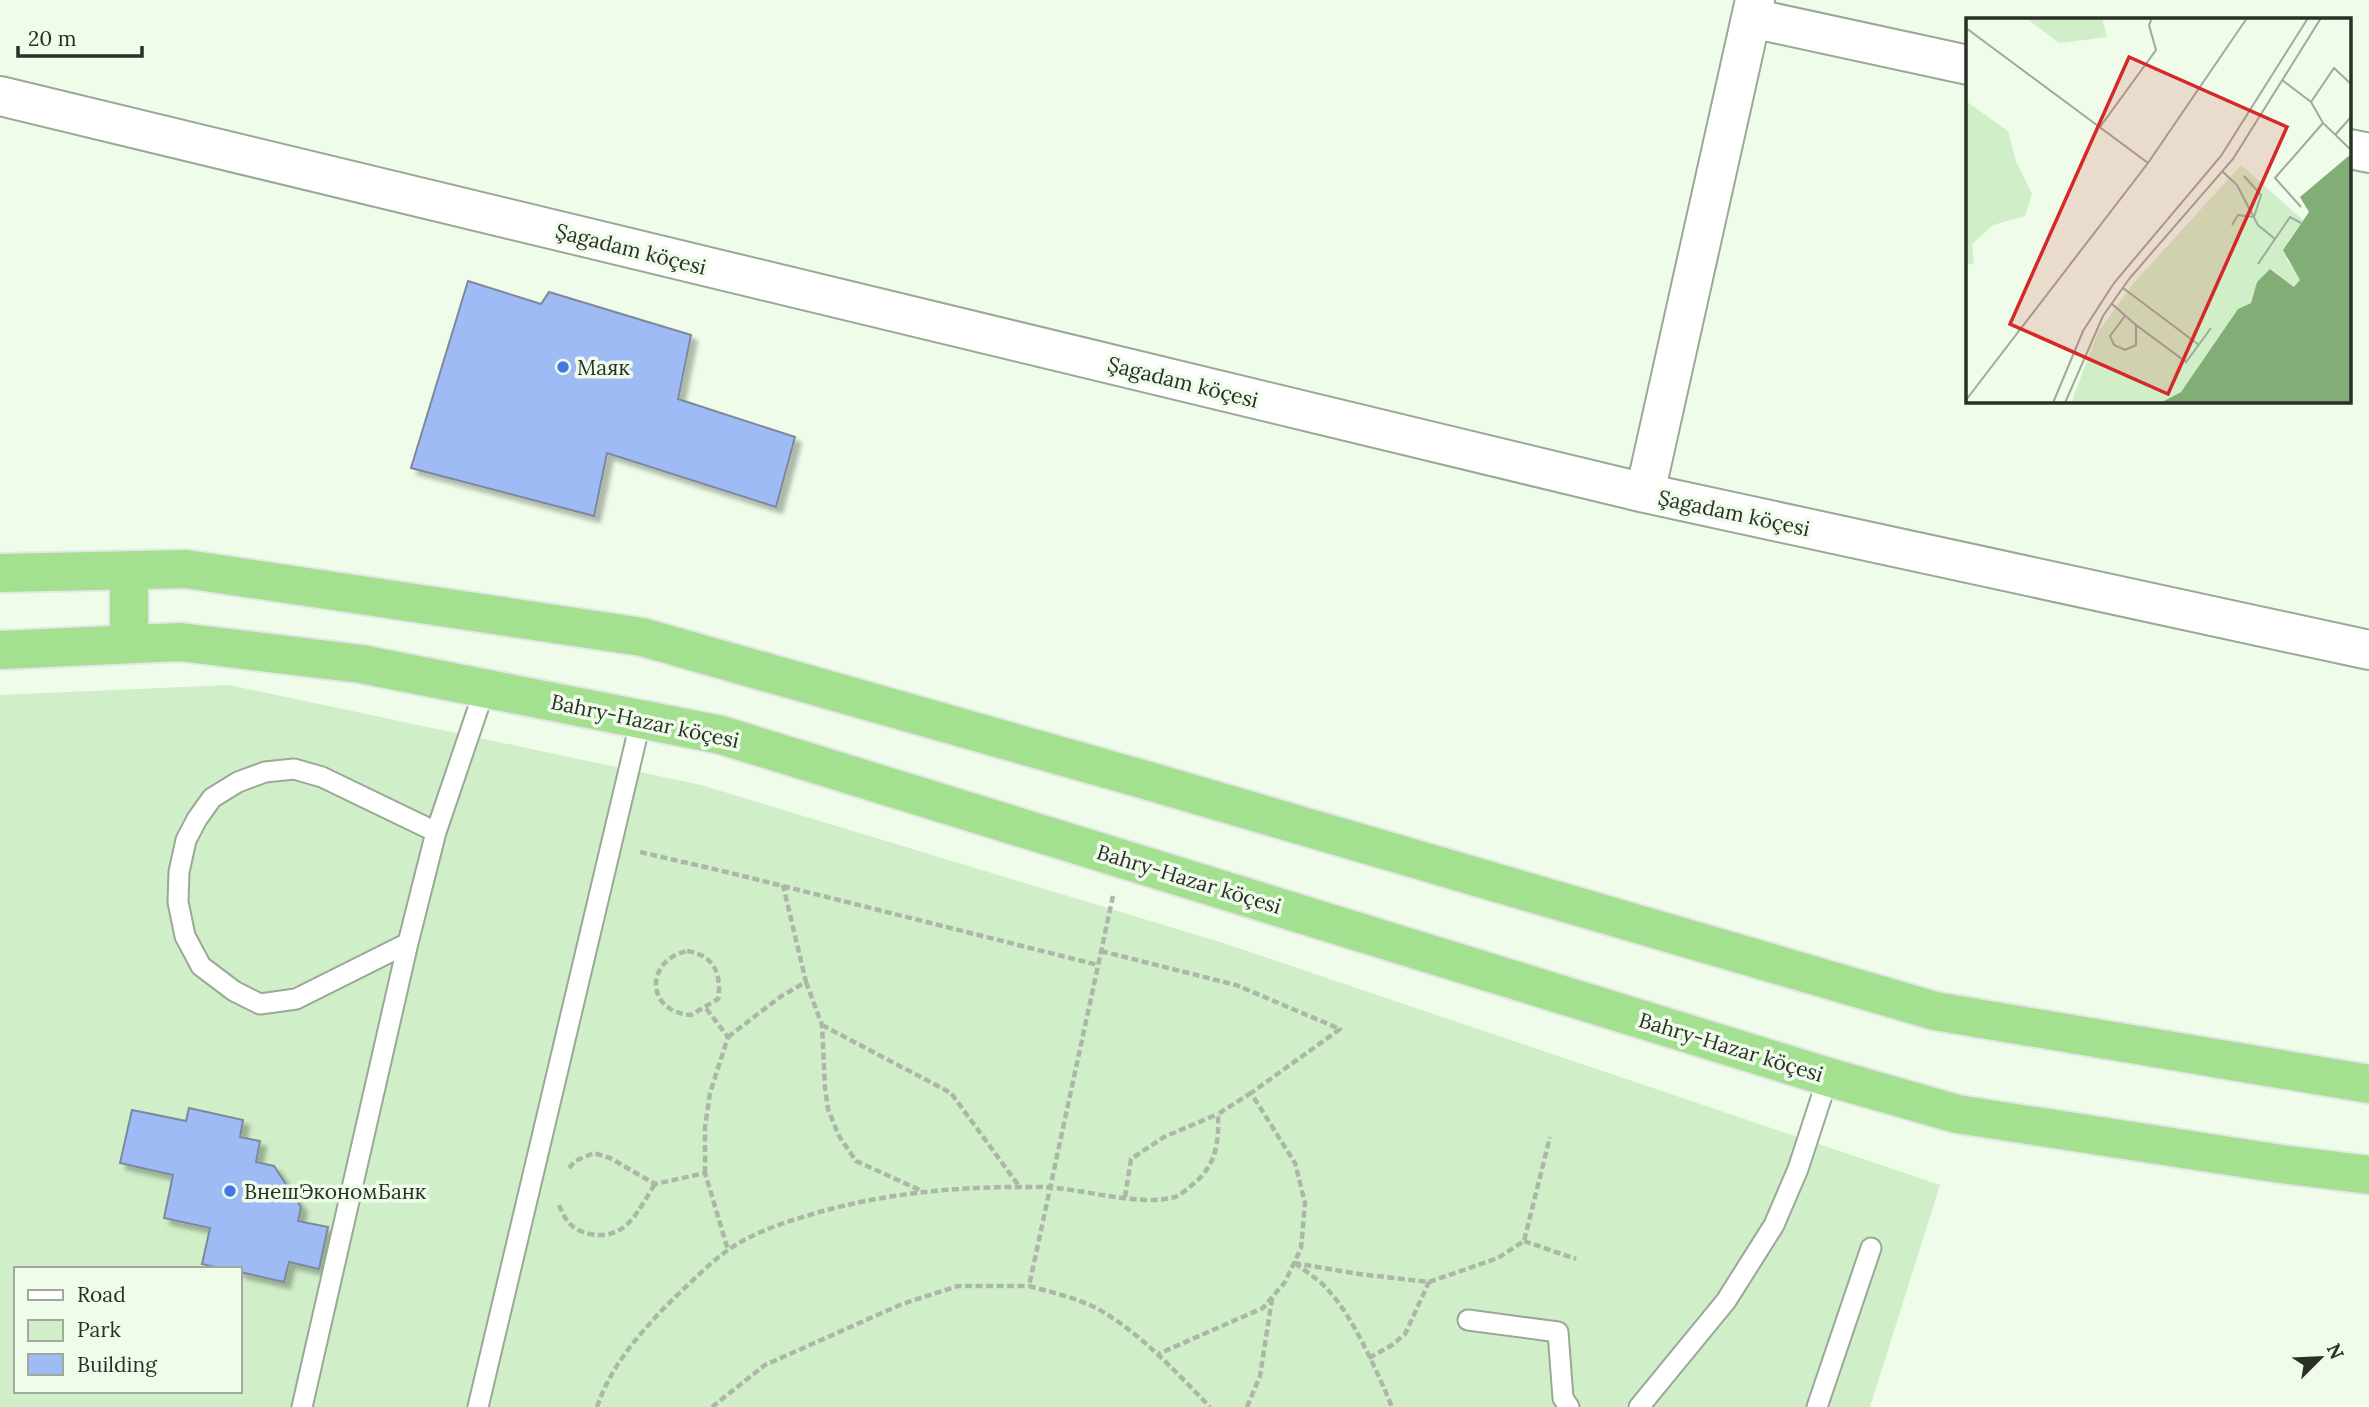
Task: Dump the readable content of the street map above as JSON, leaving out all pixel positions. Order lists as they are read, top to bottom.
{
  "streets": {
    "highway": ["Bahry-Hazar köçesi"],
    "street": ["Şagadam köçesi"]
  },
  "places": ["Маяк", "ВнешЭкономБанк"],
  "legend": ["Road", "Park", "Building"],
  "scale_bar": "20 m",
  "north": "top right"
}
